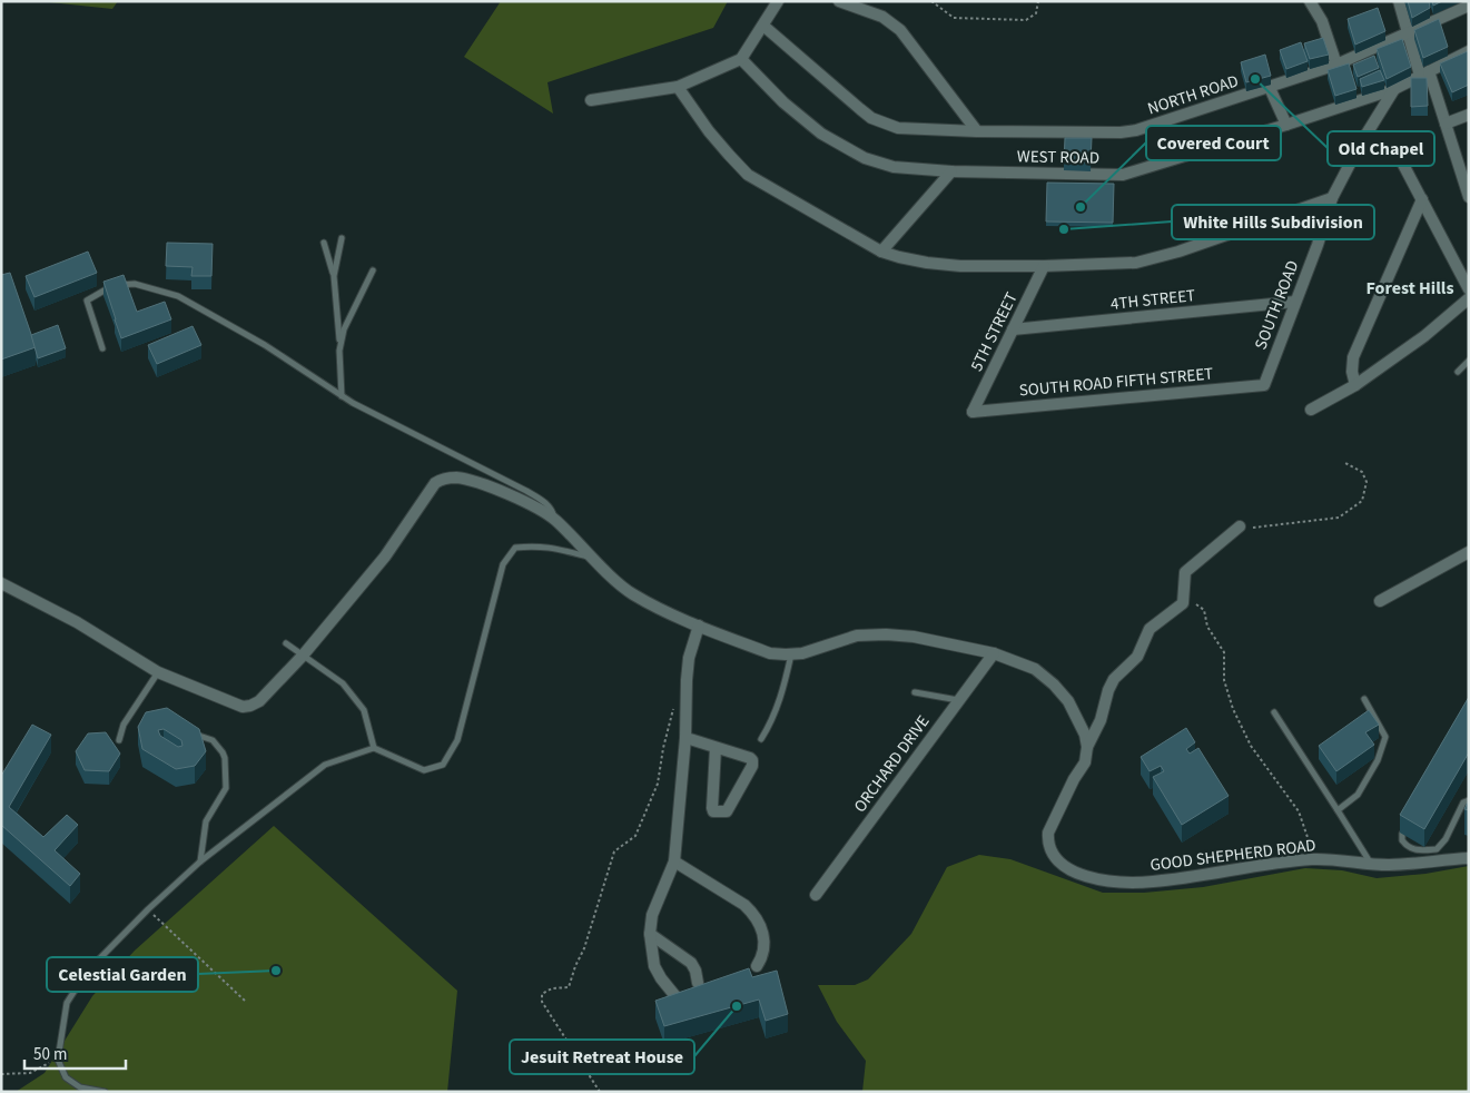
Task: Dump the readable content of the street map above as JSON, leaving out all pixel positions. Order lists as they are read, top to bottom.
{
  "streets": {
    "street": [
      "NORTH ROAD",
      "WEST ROAD",
      "4TH STREET",
      "SOUTH ROAD",
      "5TH STREET",
      "SOUTH ROAD FIFTH STREET",
      "ORCHARD DRIVE",
      "GOOD SHEPHERD ROAD"
    ]
  },
  "crossings": [
    ["WEST ROAD", "SOUTH ROAD"],
    ["4TH STREET", "SOUTH ROAD"],
    ["4TH STREET", "5TH STREET"],
    ["SOUTH ROAD", "SOUTH ROAD FIFTH STREET"],
    ["5TH STREET", "SOUTH ROAD FIFTH STREET"]
  ],
  "districts": ["Forest Hills"],
  "places": [
    "Old Chapel",
    "Covered Court",
    "White Hills Subdivision",
    "Celestial Garden",
    "Jesuit Retreat House"
  ],
  "scale_bar": "50 m"
}
